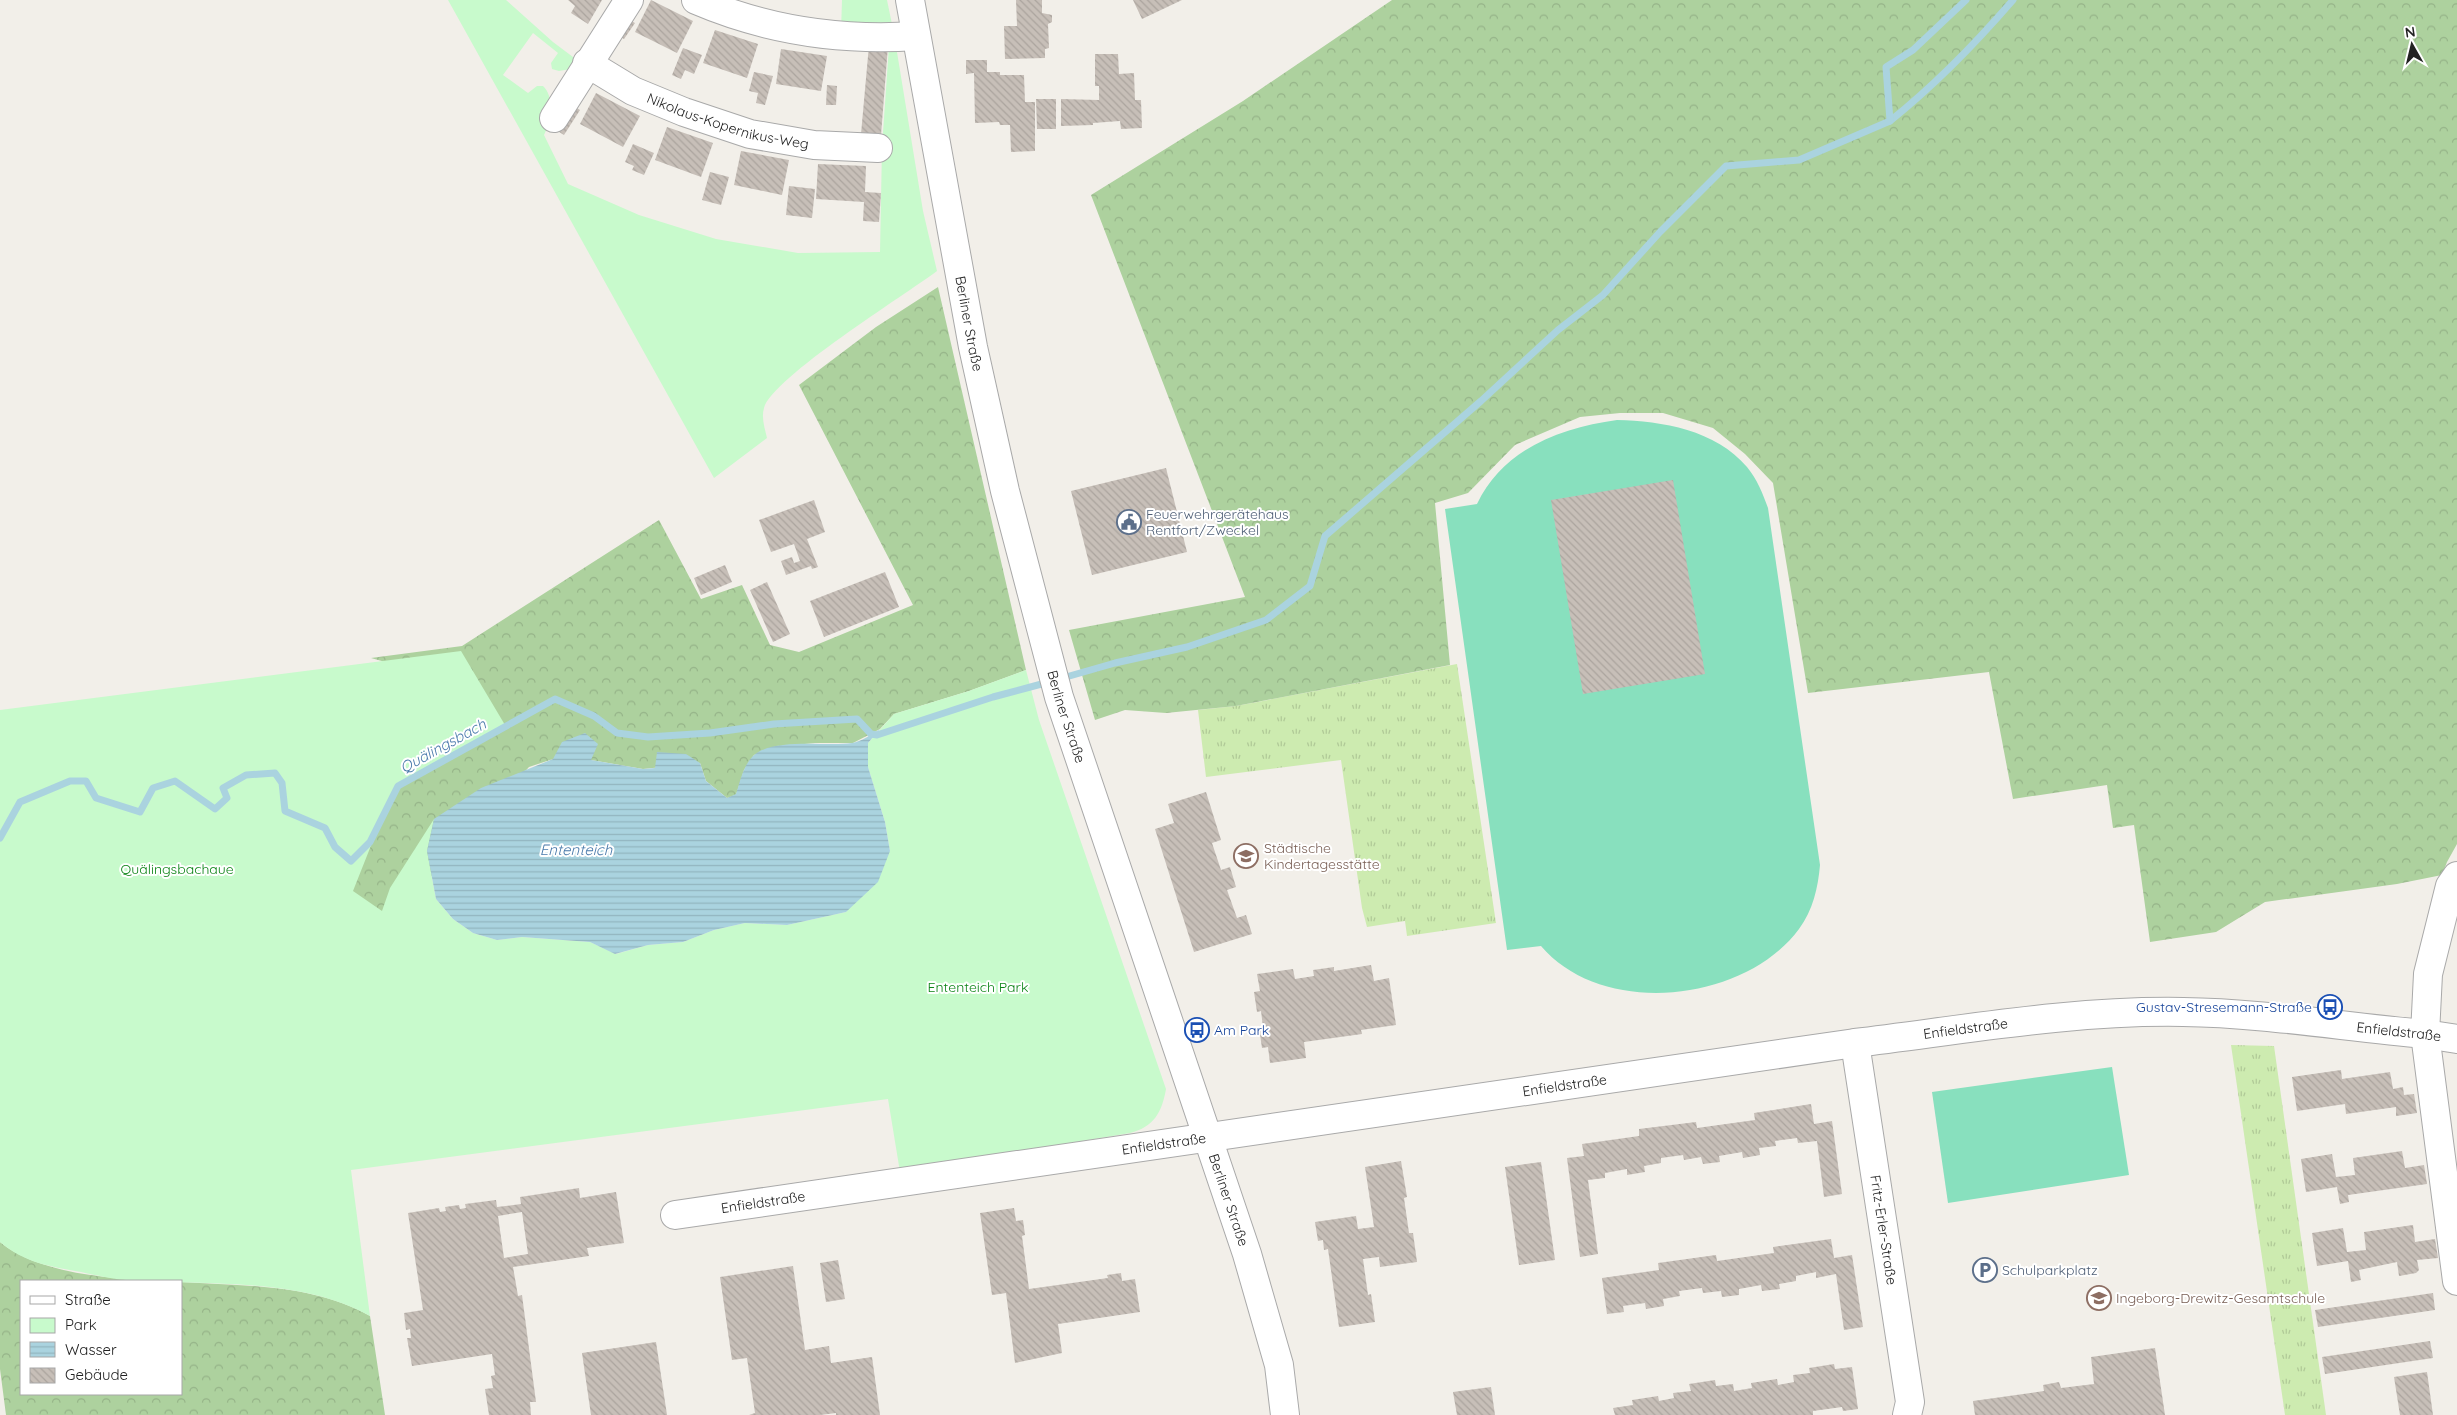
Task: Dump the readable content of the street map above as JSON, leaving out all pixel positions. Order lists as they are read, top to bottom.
{
  "streets": {
    "street": [
      "Nikolaus-Kopernikus-Weg",
      "Berliner Straße",
      "Enfieldstraße",
      "Fritz-Erler-Straße"
    ]
  },
  "crossings": [
    ["Berliner Straße", "Enfieldstraße"],
    ["Enfieldstraße", "Fritz-Erler-Straße"]
  ],
  "water": ["Quälingsbach", "Ententeich"],
  "parks": ["Quälingsbachaue", "Ententeich Park"],
  "places": {
    "public building": ["Feuerwehrgerätehaus Rentfort/Zweckel"],
    "school or university": ["Städtische Kindertagesstätte", "Ingeborg-Drewitz-Gesamtschule"],
    "bus stop": ["Gustav-Stresemann-Straße", "Am Park"],
    "parking": ["Schulparkplatz"]
  },
  "legend": [
    "Straße",
    "Park",
    "Wasser",
    "Gebäude"
  ],
  "north": "top"
}
